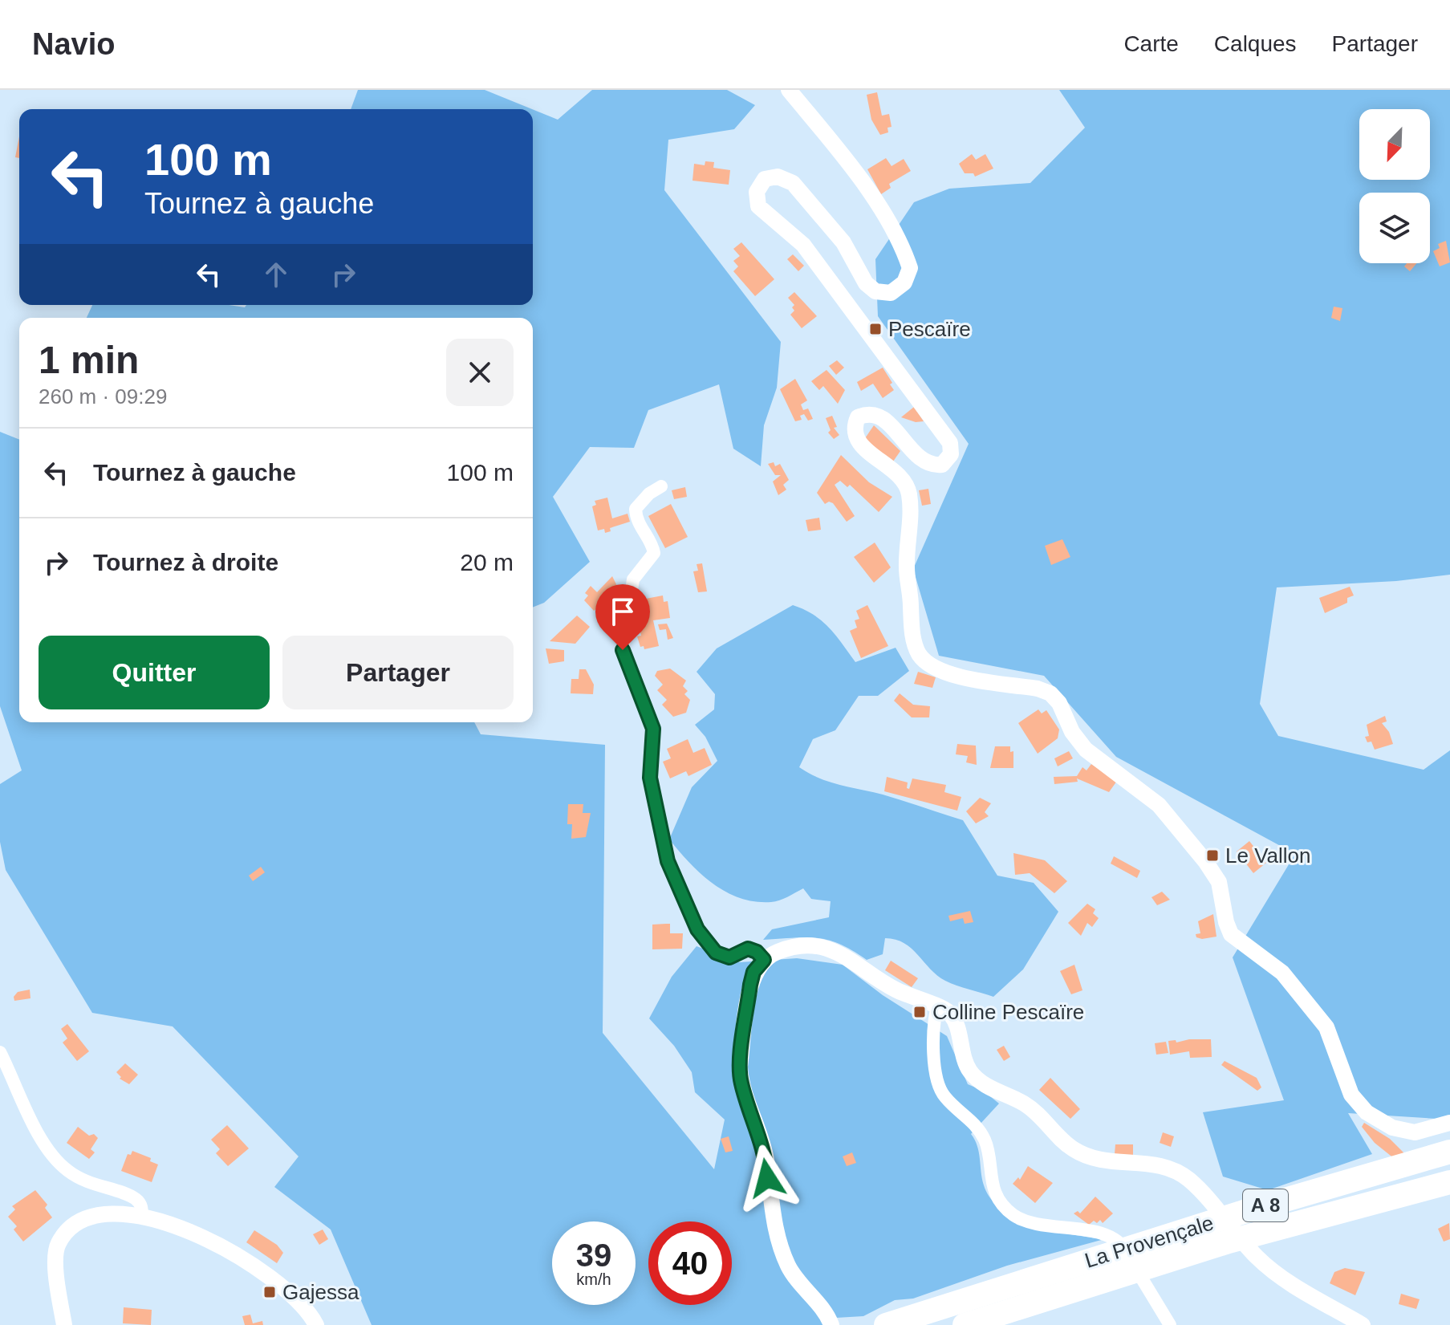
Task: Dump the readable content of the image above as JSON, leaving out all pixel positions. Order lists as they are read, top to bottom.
{
  "streets": {
    "highway": ["A 8", "La Provençale"]
  },
  "places": {
    "transit": [
      "Pescaïre",
      "Le Vallon",
      "Colline Pescaïre",
      "Gajessa"
    ]
  },
  "north": "bottom left",
  "page": {
    "header": "Navio",
    "nav": ["Carte", "Calques", "Partager"],
    "turn": ["100 m", "Tournez à gauche"],
    "heading": ["1 min", "260 m · 09:29"],
    "list": [
      {
        "name": "Tournez à gauche",
        "value": "100 m"
      },
      {
        "name": "Tournez à droite",
        "value": "20 m"
      }
    ],
    "buttons": ["Quitter", "Partager"],
    "speed": "39 km/h",
    "limit": "40"
  }
}
